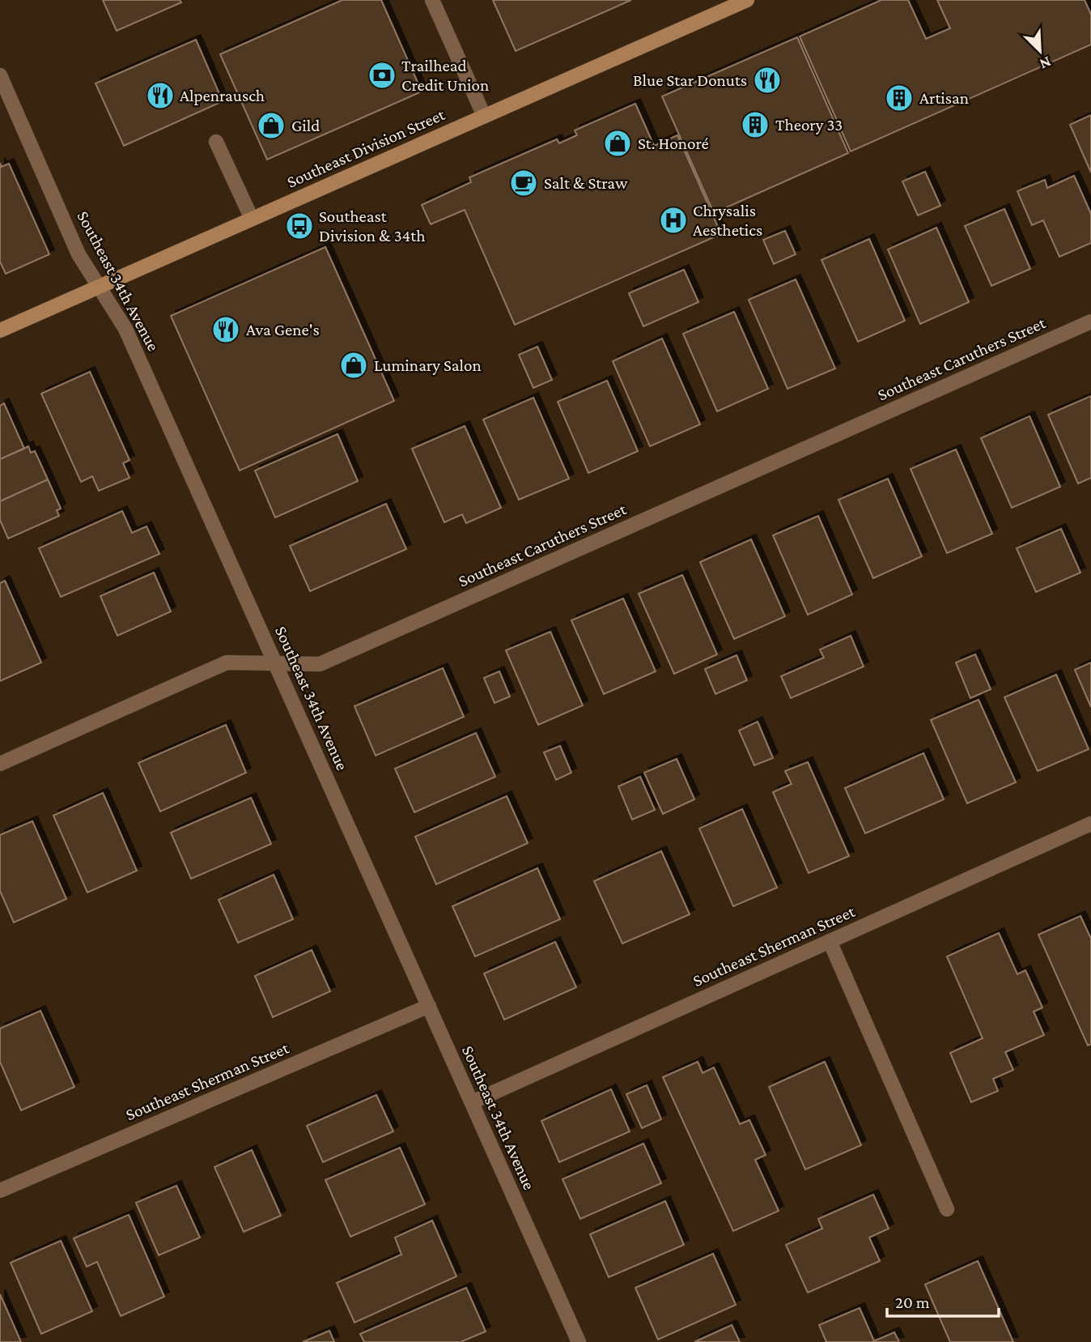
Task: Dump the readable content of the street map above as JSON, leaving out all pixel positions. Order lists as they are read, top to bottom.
{
  "streets": {
    "main road": ["Southeast Division Street"],
    "street": ["Southeast 34th Avenue", "Southeast Caruthers Street", "Southeast Sherman Street"]
  },
  "crossings": [
    ["Southeast Division Street", "Southeast 34th Avenue"],
    ["Southeast 34th Avenue", "Southeast Caruthers Street"],
    ["Southeast 34th Avenue", "Southeast Sherman Street"]
  ],
  "places": {
    "bank": ["Trailhead Credit Union"],
    "restaurant": ["Blue Star Donuts", "Alpenrausch", "Ava Gene's"],
    "building": ["Artisan", "Theory 33"],
    "shop": ["Gild", "St. Honoré", "Luminary Salon"],
    "cafe": ["Salt & Straw"],
    "hospital": ["Chrysalis Aesthetics"],
    "bus stop": ["Southeast Division & 34th"]
  },
  "scale_bar": "20 m",
  "north": "bottom right"
}
